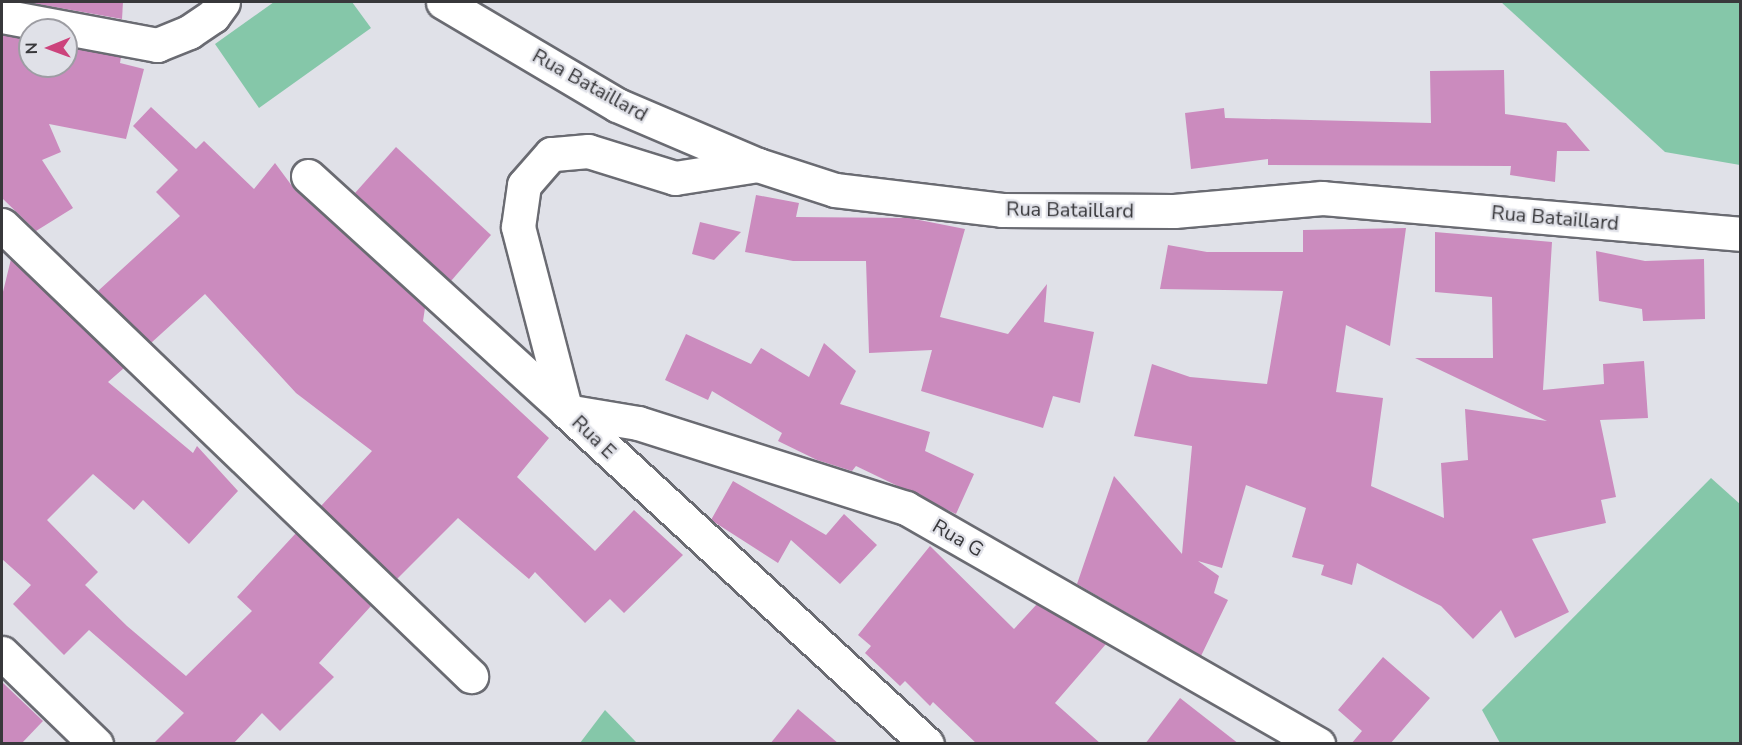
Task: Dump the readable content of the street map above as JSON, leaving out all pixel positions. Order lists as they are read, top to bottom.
{
  "streets": {
    "street": ["Rua Bataillard", "Rua E", "Rua G"]
  },
  "crossings": [
    ["Rua Bataillard", "Rua E"],
    ["Rua E", "Rua G"]
  ],
  "north": "left"
}
